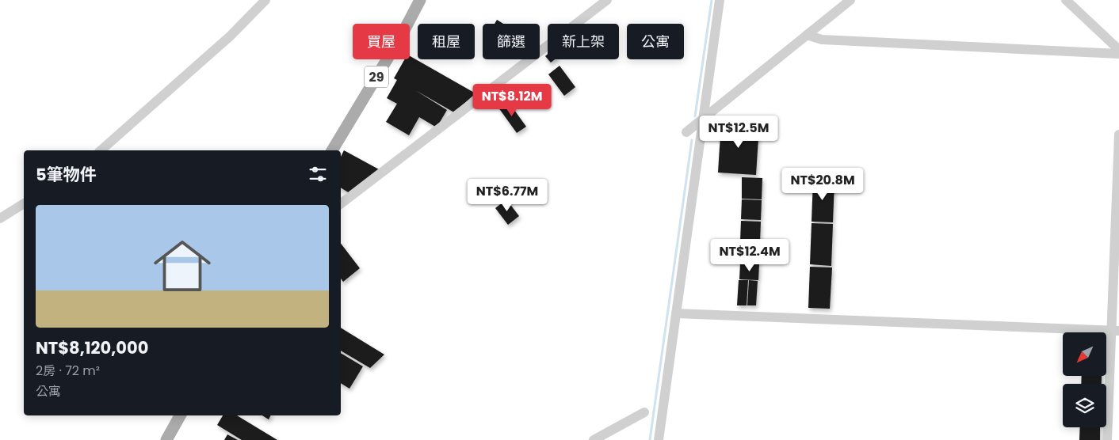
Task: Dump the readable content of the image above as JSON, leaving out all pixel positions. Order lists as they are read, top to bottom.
{
  "streets": {
    "main road": ["29"]
  },
  "north": "bottom left",
  "page": {
    "chip": [
      "買屋",
      "租屋",
      "篩選",
      "新上架",
      "公寓"
    ],
    "price": [
      "NT$8.12M",
      "NT$12.5M",
      "NT$20.8M",
      "NT$6.77M",
      "NT$12.4M"
    ],
    "heading": "5筆物件",
    "list": [
      {
        "name": "NT$8,120,000",
        "note": "2房 · 72 m² · 公寓"
      }
    ]
  }
}
